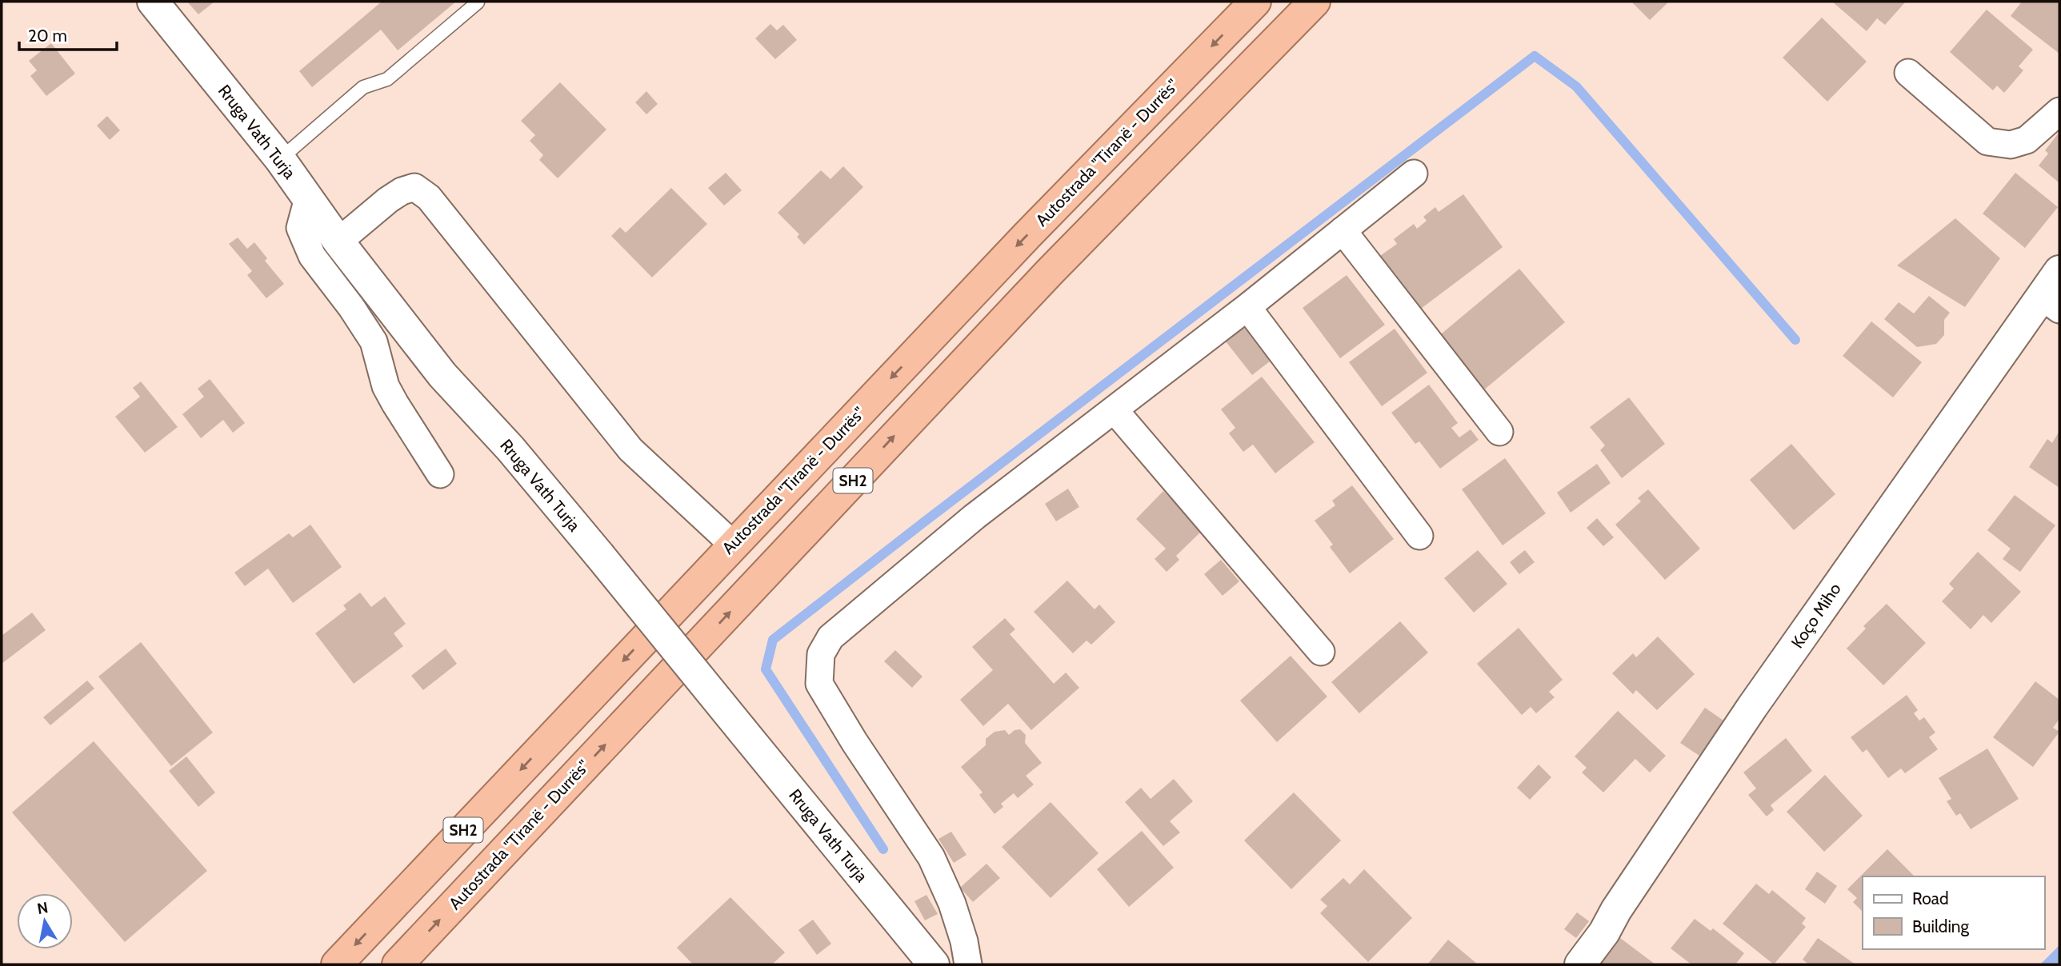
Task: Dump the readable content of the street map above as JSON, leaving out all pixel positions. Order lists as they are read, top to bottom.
{
  "streets": {
    "highway": ["Autostrada \"Tiranë - Durrës\"", "SH2"],
    "street": ["Rruga Vath Turja", "Koço Miho"]
  },
  "legend": ["Road", "Building"],
  "scale_bar": "20 m",
  "north": "top"
}
